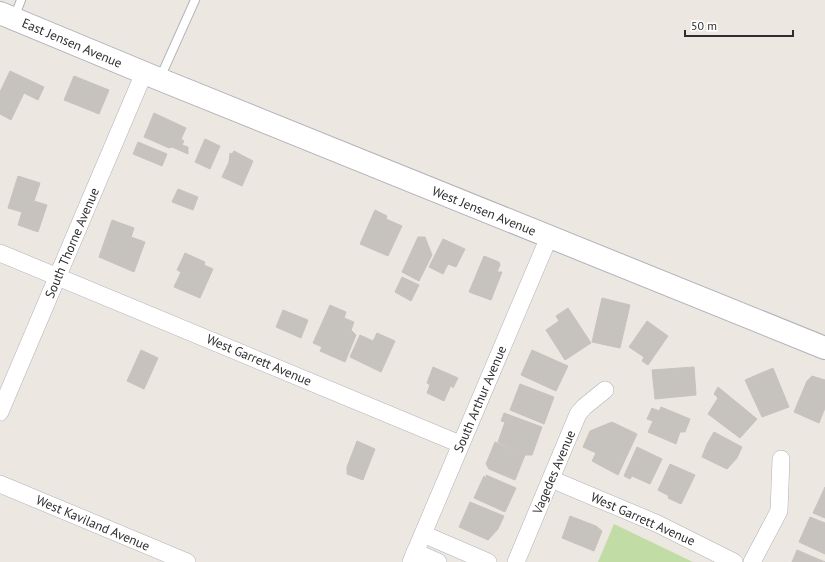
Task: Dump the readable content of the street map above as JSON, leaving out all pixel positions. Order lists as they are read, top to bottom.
{
  "streets": {
    "street": [
      "East Jensen Avenue",
      "West Jensen Avenue",
      "South Thorne Avenue",
      "West Garrett Avenue",
      "South Arthur Avenue",
      "Vagedes Avenue",
      "West Kaviland Avenue"
    ]
  },
  "crossings": [
    ["East Jensen Avenue", "West Jensen Avenue"],
    ["East Jensen Avenue", "South Thorne Avenue"],
    ["West Jensen Avenue", "South Thorne Avenue"],
    ["West Jensen Avenue", "South Arthur Avenue"],
    ["South Thorne Avenue", "West Garrett Avenue"],
    ["West Garrett Avenue", "South Arthur Avenue"],
    ["West Garrett Avenue", "Vagedes Avenue"]
  ],
  "scale_bar": "50 m"
}
